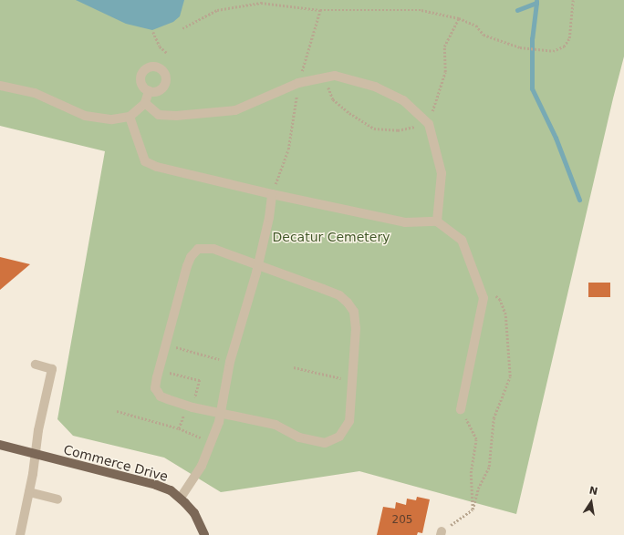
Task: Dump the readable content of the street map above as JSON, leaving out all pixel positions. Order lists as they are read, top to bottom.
{
  "streets": {
    "main road": ["Commerce Drive"]
  },
  "parks": ["Decatur Cemetery"],
  "house_numbers": ["205"],
  "north": "top"
}
